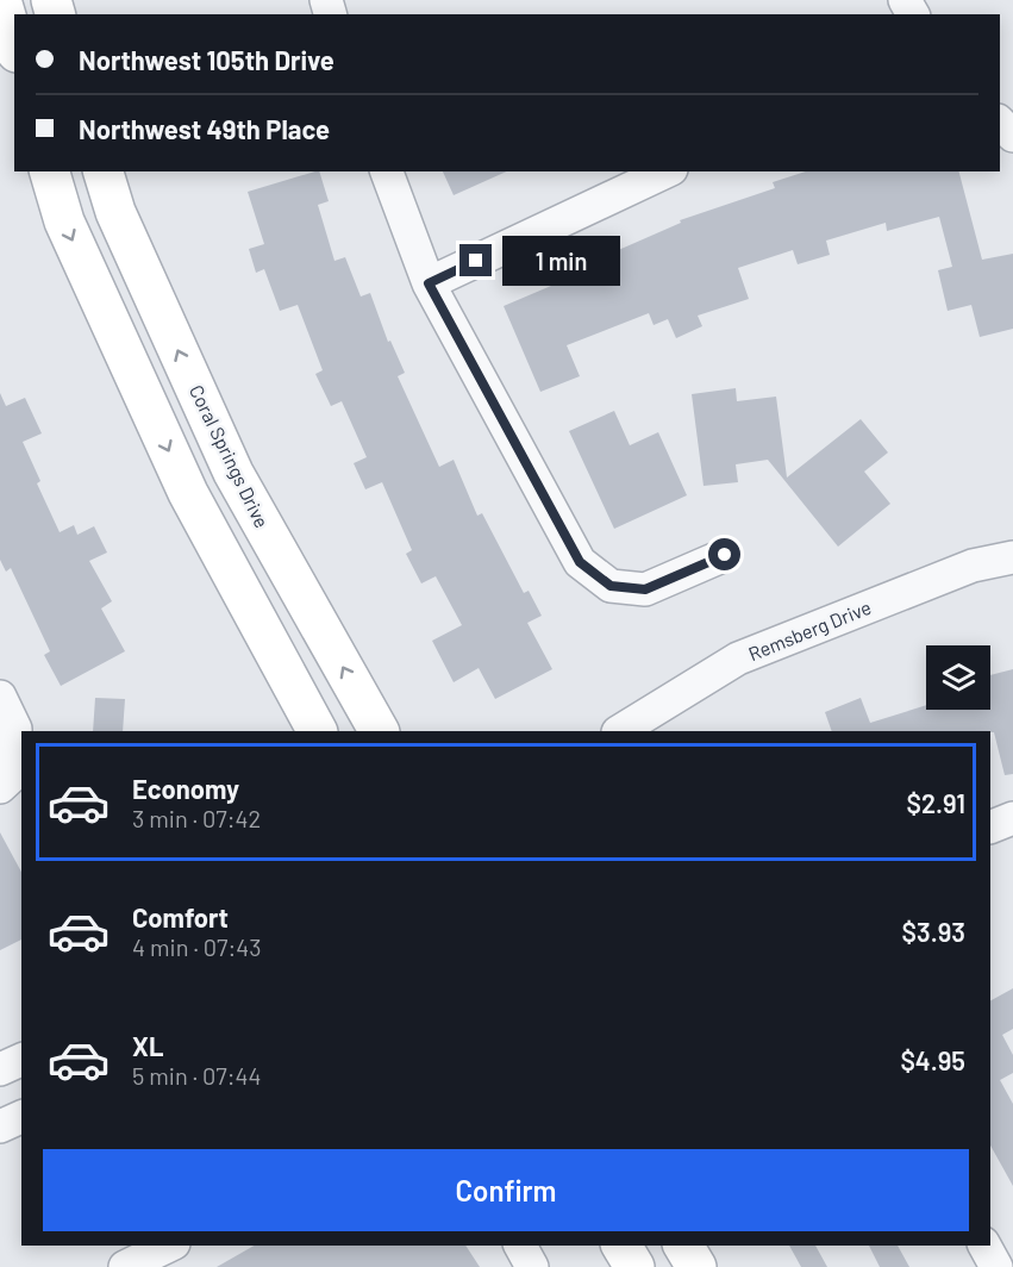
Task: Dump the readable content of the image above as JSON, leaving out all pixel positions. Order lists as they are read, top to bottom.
{
  "streets": {
    "main road": ["Coral Springs Drive"],
    "street": ["Remsberg Drive"]
  },
  "page": {
    "banner": ["Northwest 105th Drive", "Northwest 49th Place"],
    "bubble": "1 min",
    "list": [
      {
        "name": "Economy",
        "note": "3 min · 07:42",
        "value": "$2.91"
      },
      {
        "name": "Comfort",
        "note": "4 min · 07:43",
        "value": "$3.93"
      },
      {
        "name": "XL",
        "note": "5 min · 07:44",
        "value": "$4.95"
      }
    ],
    "buttons": "Confirm"
  }
}
